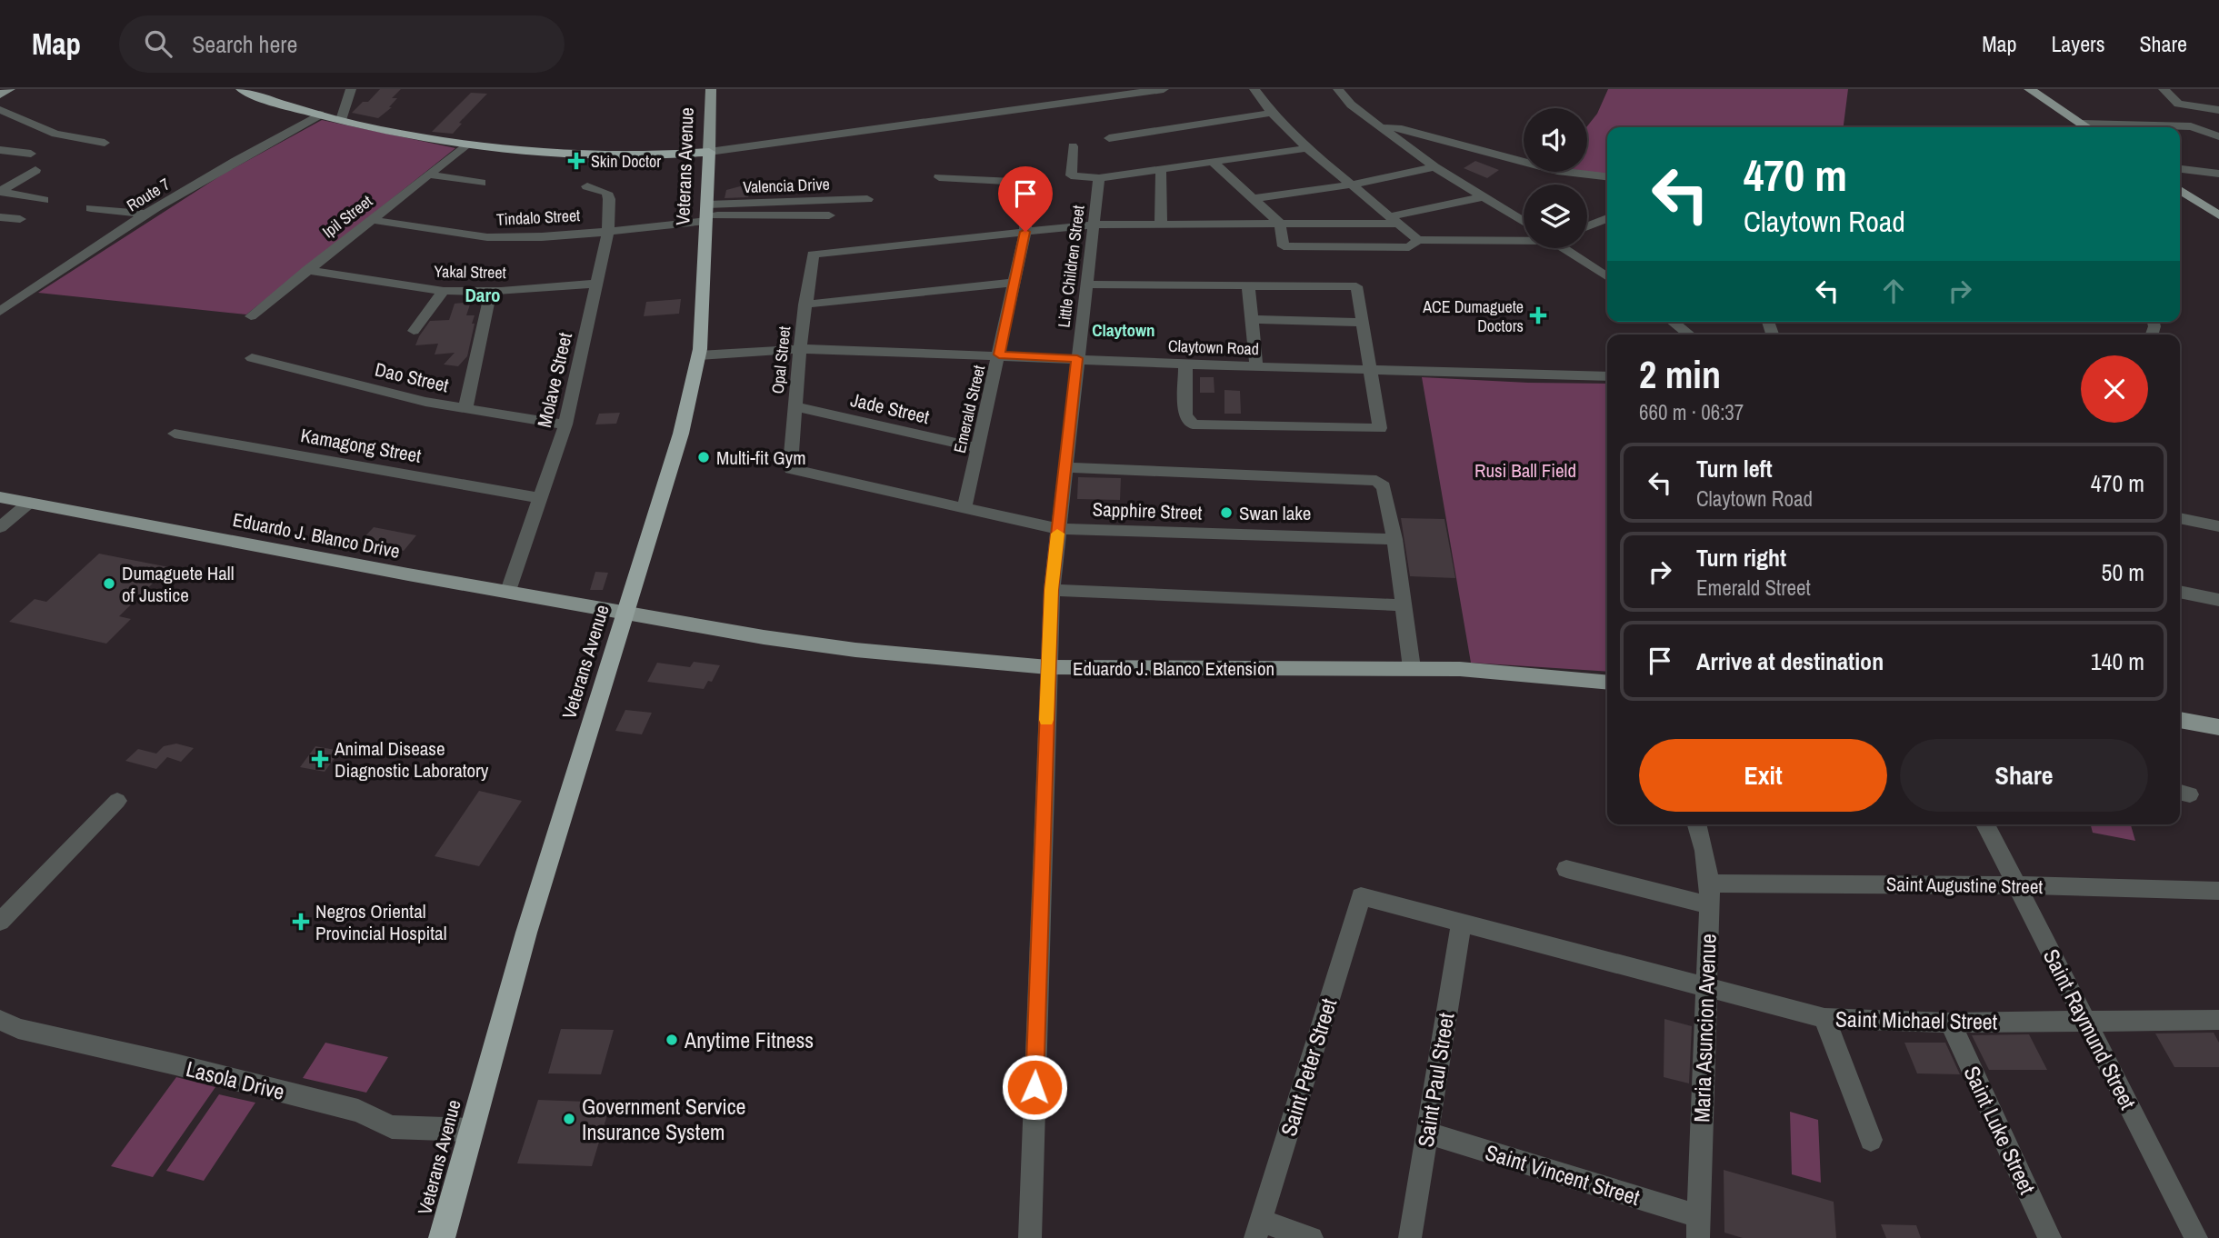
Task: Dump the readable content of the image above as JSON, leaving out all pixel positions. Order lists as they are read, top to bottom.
{
  "streets": {
    "highway": ["Veterans Avenue"],
    "main road": ["Eduardo J. Blanco Drive", "Eduardo J. Blanco Extension"],
    "street": [
      "Valencia Drive",
      "Route 7",
      "Ipil Street",
      "Tindalo Street",
      "Little Children Street",
      "Yakal Street",
      "Claytown Road",
      "Opal Street",
      "Dao Street",
      "Molave Street",
      "Jade Street",
      "Emerald Street",
      "Kamagong Street",
      "Sapphire Street",
      "Saint Augustine Street",
      "Saint Michael Street",
      "Maria Asuncion Avenue",
      "Saint Raymund Street",
      "Saint Peter Street",
      "Lasola Drive",
      "Saint Paul Street",
      "Saint Luke Street",
      "Saint Vincent Street"
    ]
  },
  "crossings": [
    ["Veterans Avenue", "Valencia Drive"],
    ["Veterans Avenue", "Tindalo Street"],
    ["Veterans Avenue", "Claytown Road"],
    ["Veterans Avenue", "Eduardo J. Blanco Drive"],
    ["Veterans Avenue", "Eduardo J. Blanco Extension"],
    ["Veterans Avenue", "Lasola Drive"],
    ["Valencia Drive", "Tindalo Street"],
    ["Ipil Street", "Tindalo Street"],
    ["Ipil Street", "Yakal Street"],
    ["Tindalo Street", "Molave Street"],
    ["Little Children Street", "Claytown Road"],
    ["Little Children Street", "Sapphire Street"],
    ["Little Children Street", "Eduardo J. Blanco Extension"],
    ["Yakal Street", "Molave Street"],
    ["Claytown Road", "Opal Street"],
    ["Claytown Road", "Emerald Street"],
    ["Opal Street", "Jade Street"],
    ["Opal Street", "Emerald Street"],
    ["Opal Street", "Sapphire Street"],
    ["Dao Street", "Molave Street"],
    ["Molave Street", "Kamagong Street"],
    ["Molave Street", "Eduardo J. Blanco Drive"],
    ["Jade Street", "Emerald Street"],
    ["Emerald Street", "Sapphire Street"],
    ["Eduardo J. Blanco Drive", "Eduardo J. Blanco Extension"],
    ["Saint Augustine Street", "Maria Asuncion Avenue"],
    ["Saint Augustine Street", "Saint Raymund Street"],
    ["Saint Michael Street", "Maria Asuncion Avenue"],
    ["Saint Michael Street", "Saint Raymund Street"],
    ["Saint Michael Street", "Saint Peter Street"],
    ["Saint Michael Street", "Saint Paul Street"],
    ["Saint Michael Street", "Saint Luke Street"],
    ["Maria Asuncion Avenue", "Saint Vincent Street"],
    ["Saint Paul Street", "Saint Vincent Street"]
  ],
  "districts": ["Daro", "Claytown"],
  "parks": ["Rusi Ball Field"],
  "places": {
    "health": [
      "Skin Doctor",
      "ACE Dumaguete Doctors",
      "Animal Disease Diagnostic Laboratory",
      "Negros Oriental Provincial Hospital"
    ],
    "other": [
      "Multi-fit Gym",
      "Swan lake",
      "Dumaguete Hall of Justice",
      "Anytime Fitness",
      "Government Service Insurance System"
    ]
  },
  "page": {
    "header": "Map",
    "search": "Search here",
    "nav": ["Map", "Layers", "Share"],
    "turn": ["470 m", "Claytown Road"],
    "heading": ["2 min", "660 m · 06:37"],
    "list": [
      {
        "name": "Turn left",
        "note": "Claytown Road",
        "value": "470 m"
      },
      {
        "name": "Turn right",
        "note": "Emerald Street",
        "value": "50 m"
      },
      {
        "name": "Arrive at destination",
        "value": "140 m"
      }
    ],
    "buttons": ["Exit", "Share"]
  }
}
